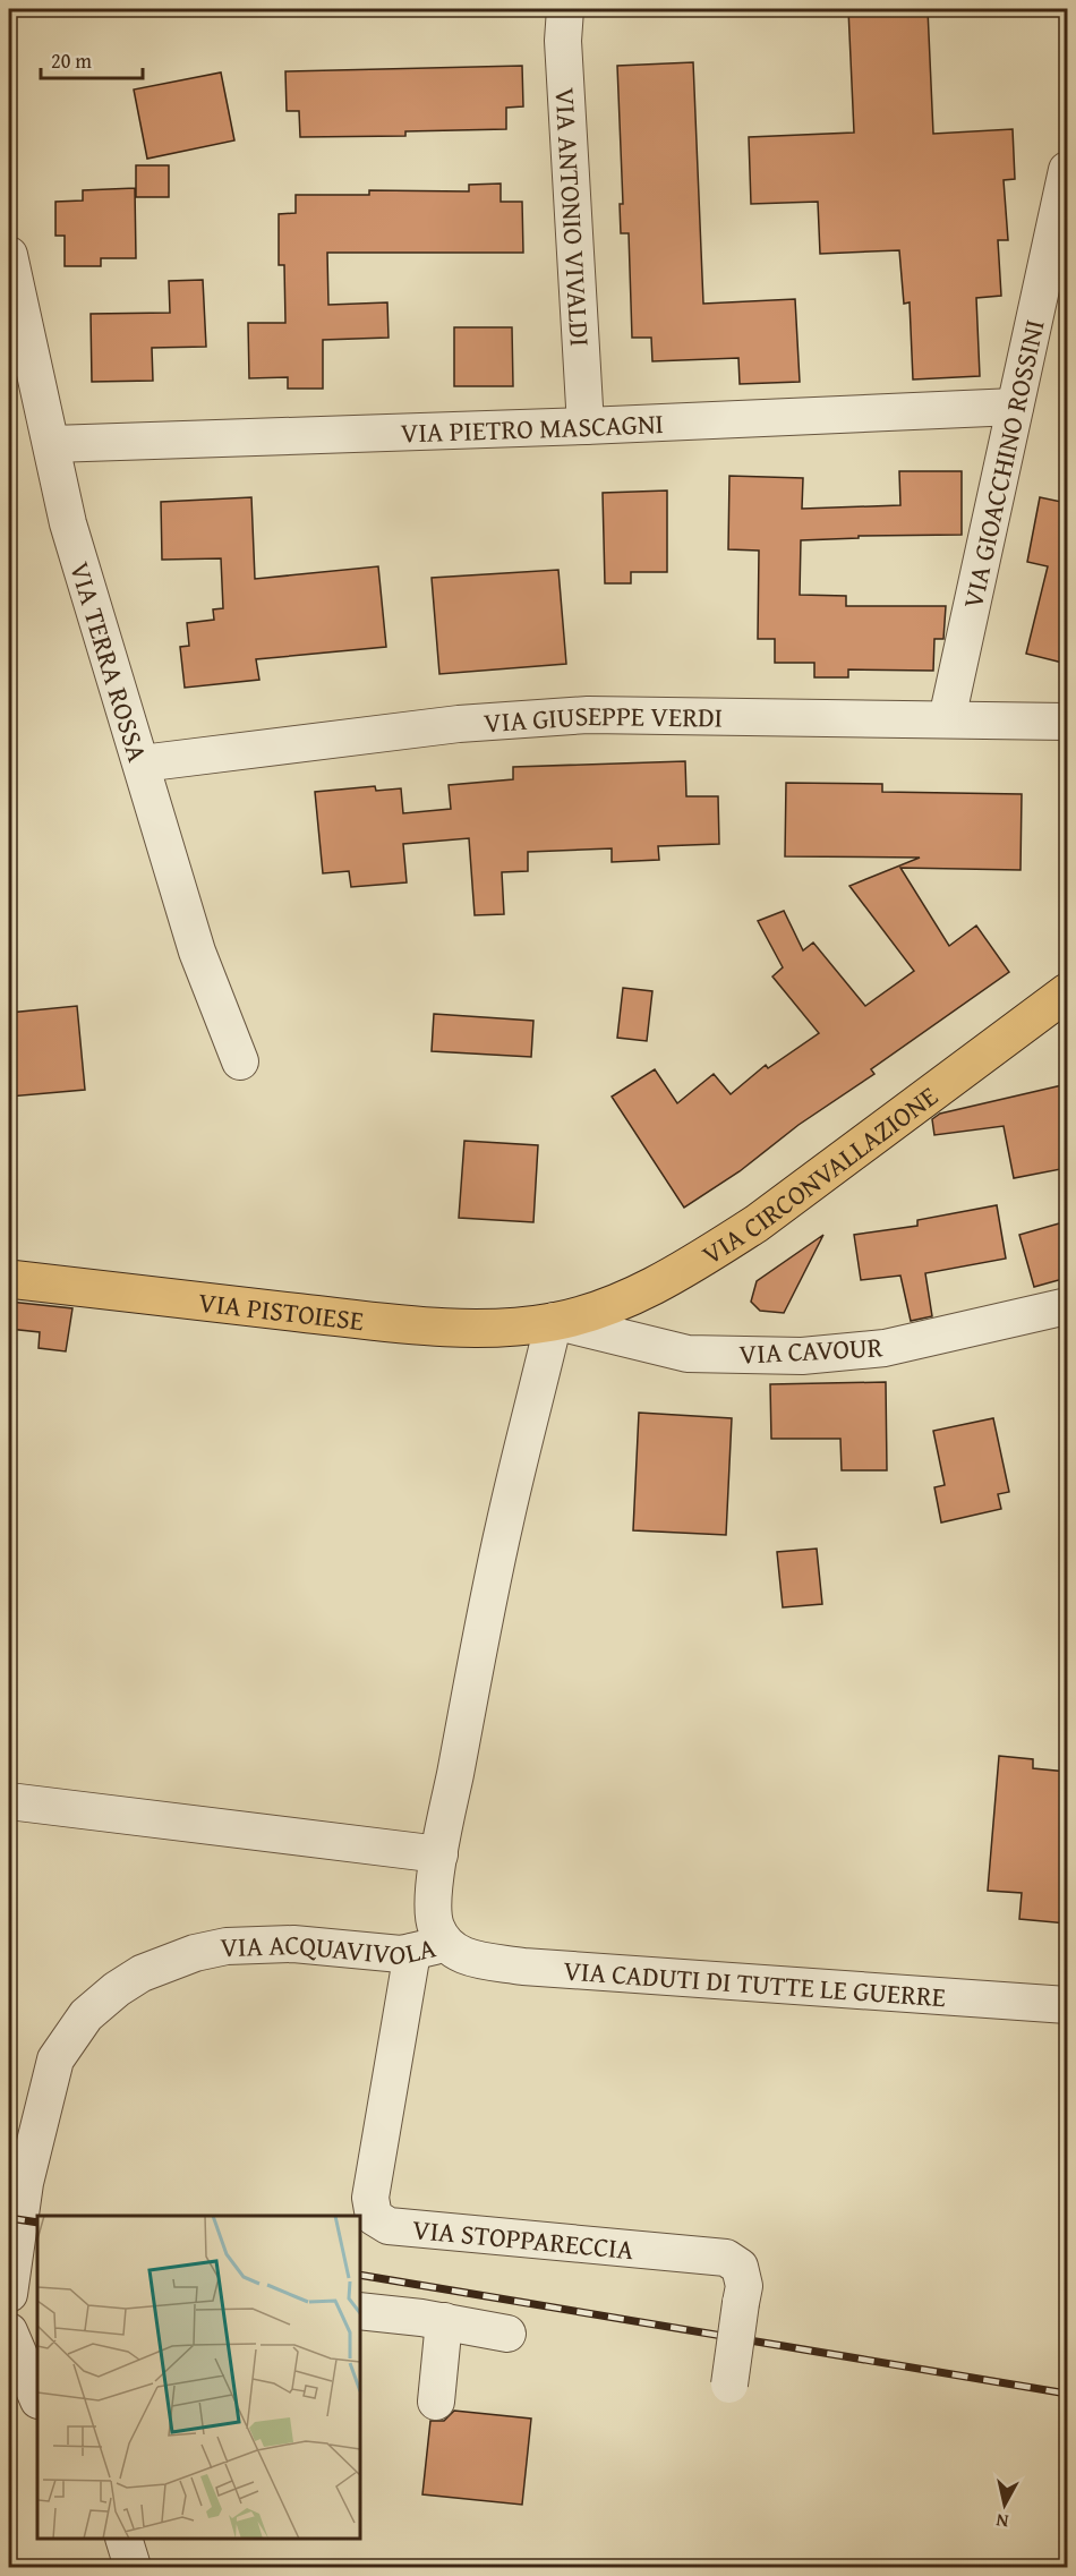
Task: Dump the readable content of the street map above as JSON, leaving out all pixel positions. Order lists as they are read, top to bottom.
{
  "streets": {
    "main road": ["VIA CIRCONVALLAZIONE", "VIA PISTOIESE"],
    "street": [
      "VIA ANTONIO VIVALDI",
      "VIA PIETRO MASCAGNI",
      "VIA GIOACCHINO ROSSINI",
      "VIA TERRA ROSSA",
      "VIA GIUSEPPE VERDI",
      "VIA CAVOUR",
      "VIA ACQUAVIVOLA",
      "VIA CADUTI DI TUTTE LE GUERRE",
      "VIA STOPPARECCIA"
    ]
  },
  "crossings": [
    ["VIA ANTONIO VIVALDI", "VIA PIETRO MASCAGNI"],
    ["VIA PIETRO MASCAGNI", "VIA GIOACCHINO ROSSINI"],
    ["VIA PIETRO MASCAGNI", "VIA TERRA ROSSA"],
    ["VIA GIOACCHINO ROSSINI", "VIA GIUSEPPE VERDI"],
    ["VIA TERRA ROSSA", "VIA GIUSEPPE VERDI"],
    ["VIA CIRCONVALLAZIONE", "VIA PISTOIESE"],
    ["VIA CIRCONVALLAZIONE", "VIA CAVOUR"],
    ["VIA CIRCONVALLAZIONE", "VIA ACQUAVIVOLA"],
    ["VIA PISTOIESE", "VIA CAVOUR"],
    ["VIA PISTOIESE", "VIA ACQUAVIVOLA"],
    ["VIA CAVOUR", "VIA ACQUAVIVOLA"],
    ["VIA ACQUAVIVOLA", "VIA CADUTI DI TUTTE LE GUERRE"],
    ["VIA ACQUAVIVOLA", "VIA STOPPARECCIA"],
    ["VIA CADUTI DI TUTTE LE GUERRE", "VIA STOPPARECCIA"]
  ],
  "scale_bar": "20 m",
  "north": "bottom"
}
